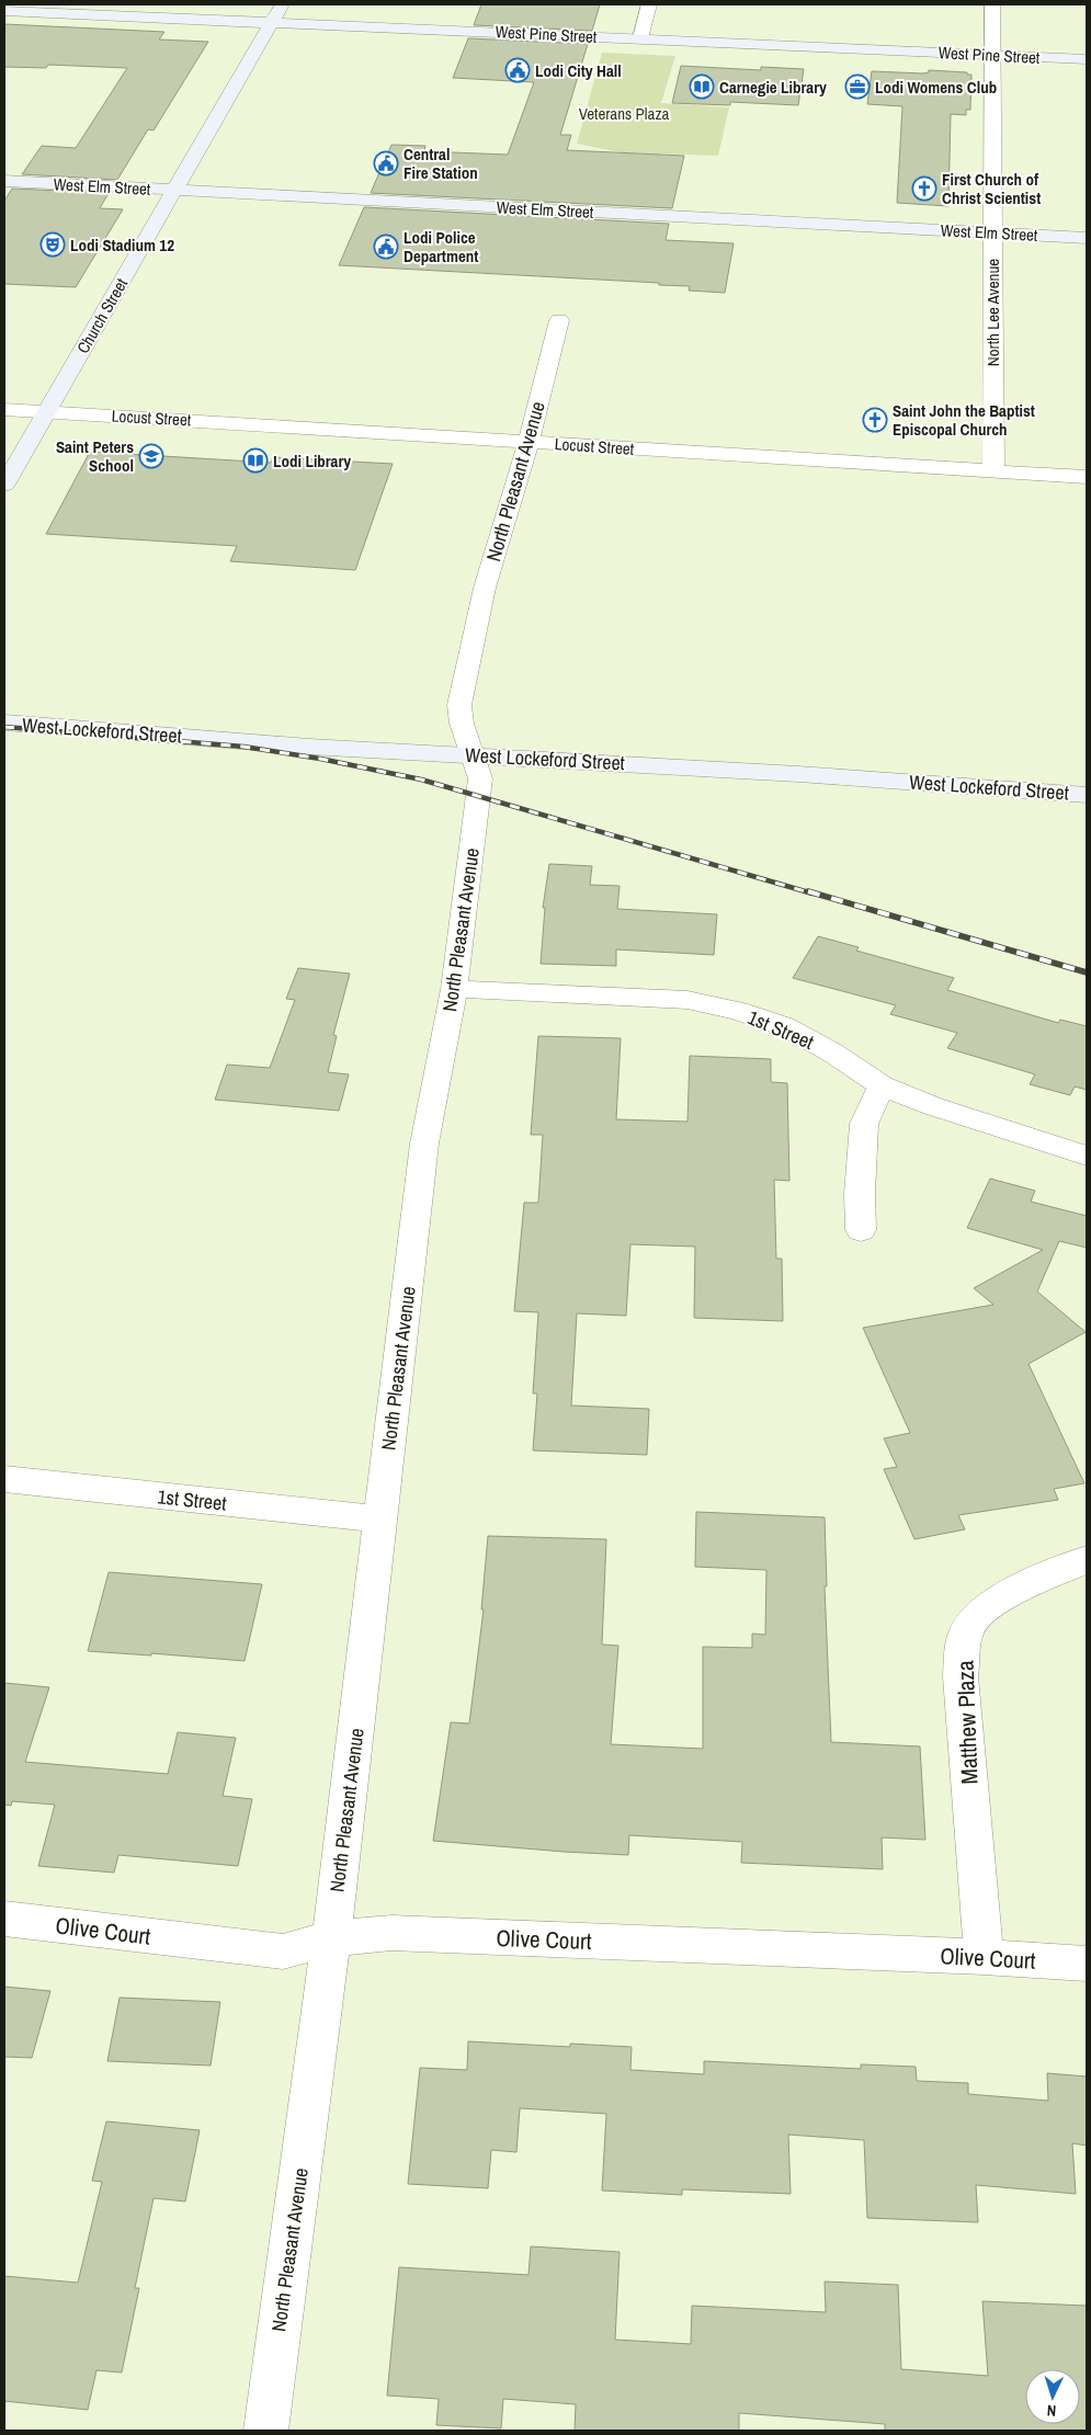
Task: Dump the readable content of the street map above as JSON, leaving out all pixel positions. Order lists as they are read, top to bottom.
{
  "streets": {
    "street": [
      "West Pine Street",
      "West Elm Street",
      "North Lee Avenue",
      "Church Street",
      "Locust Street",
      "North Pleasant Avenue",
      "West Lockeford Street",
      "1st Street",
      "Matthew Plaza",
      "Olive Court"
    ]
  },
  "crossings": [
    ["West Pine Street", "North Lee Avenue"],
    ["West Pine Street", "Church Street"],
    ["West Elm Street", "North Lee Avenue"],
    ["West Elm Street", "Church Street"],
    ["North Lee Avenue", "Locust Street"],
    ["Church Street", "Locust Street"],
    ["Locust Street", "North Pleasant Avenue"],
    ["North Pleasant Avenue", "West Lockeford Street"],
    ["North Pleasant Avenue", "1st Street"],
    ["North Pleasant Avenue", "Olive Court"],
    ["Matthew Plaza", "Olive Court"]
  ],
  "parks": ["Veterans Plaza"],
  "places": {
    "public building": ["Lodi City Hall", "Central Fire Station", "Lodi Police Department"],
    "library": ["Carnegie Library", "Lodi Library"],
    "office": ["Lodi Womens Club"],
    "church": ["First Church of Christ Scientist", "Saint John the Baptist Episcopal Church"],
    "theatre": ["Lodi Stadium 12"],
    "school or university": ["Saint Peters School"]
  },
  "north": "bottom"
}
